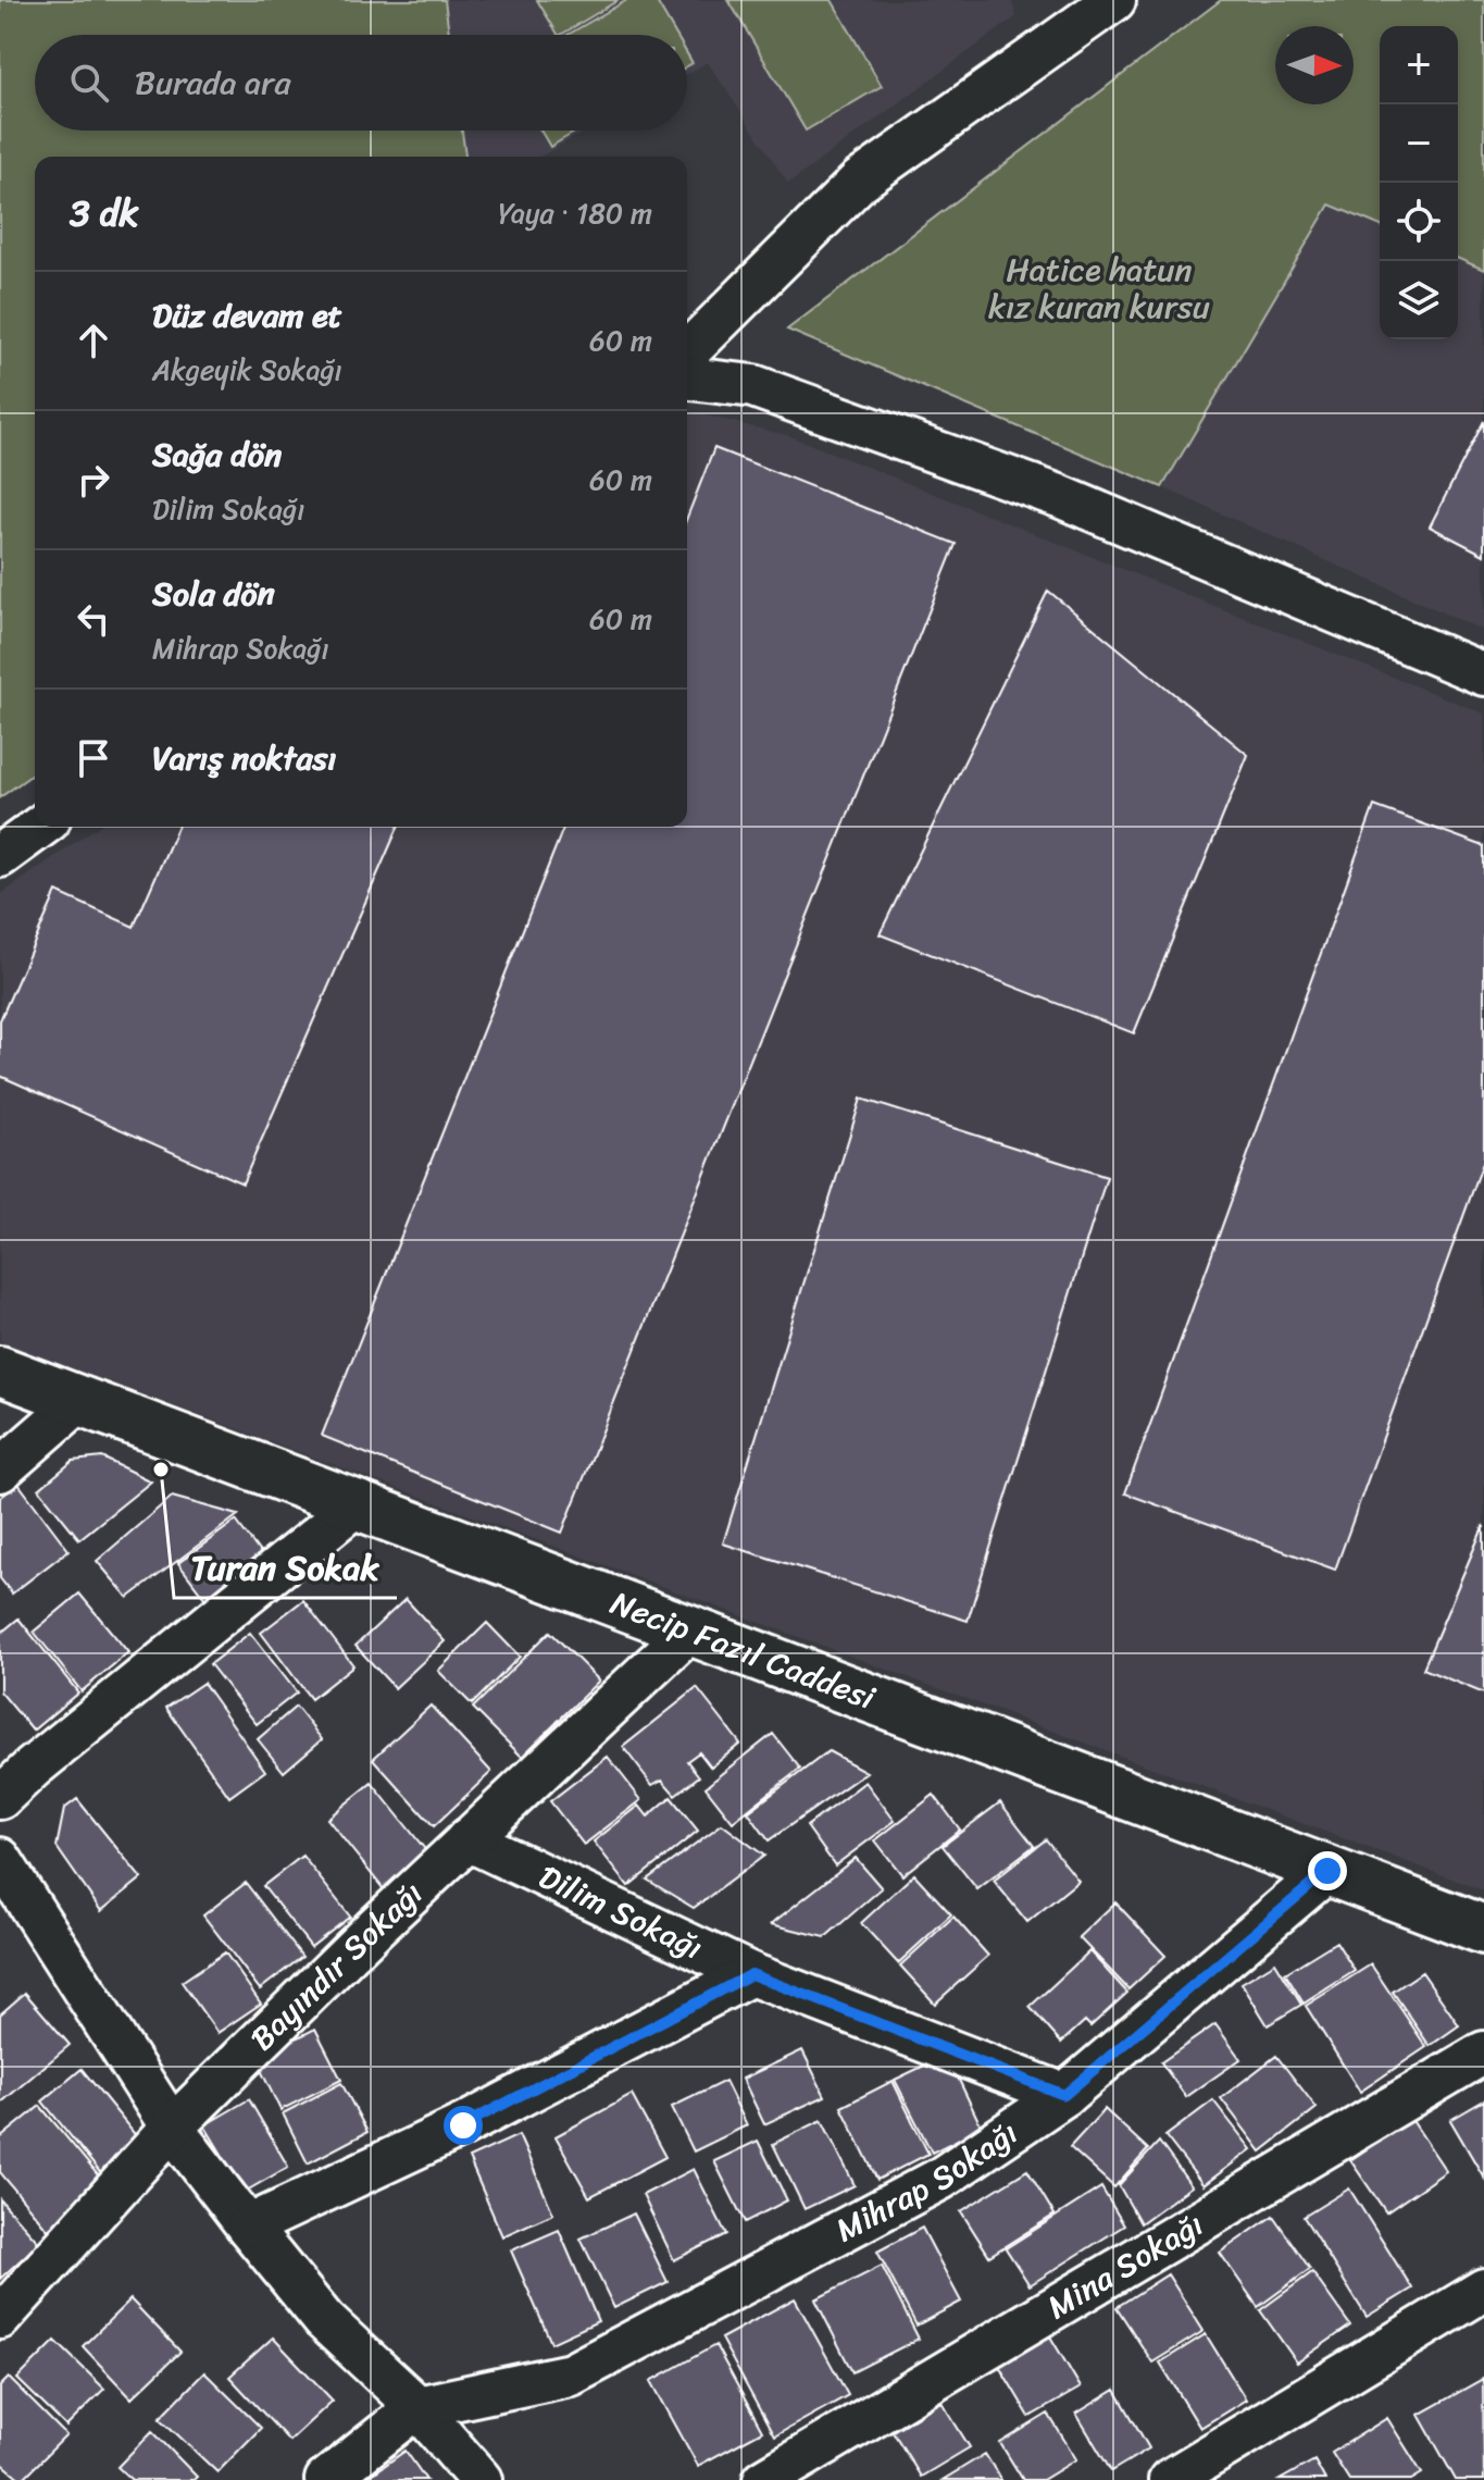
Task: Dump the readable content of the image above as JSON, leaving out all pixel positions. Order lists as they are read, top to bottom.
{
  "streets": {
    "street": [
      "Necip Fazıl Caddesi",
      "Dilim Sokağı",
      "Bayındır Sokağı",
      "Mihrap Sokağı",
      "Mina Sokağı"
    ]
  },
  "crossings": [
    ["Necip Fazıl Caddesi", "Bayındır Sokağı"],
    ["Necip Fazıl Caddesi", "Mihrap Sokağı"],
    ["Dilim Sokağı", "Bayındır Sokağı"],
    ["Dilim Sokağı", "Mihrap Sokağı"]
  ],
  "parks": ["Hatice hatun kız kuran kursu"],
  "places": ["Turan Sokak"],
  "north": "right",
  "page": {
    "map_buttons": ["+", "−"],
    "search": "Burada ara",
    "heading": ["3 dk", "Yaya · 180 m"],
    "list": [
      ["Düz devam et", "Akgeyik Sokağı", "60 m"],
      ["Sağa dön", "Dilim Sokağı", "60 m"],
      ["Sola dön", "Mihrap Sokağı", "60 m"],
      "Varış noktası"
    ]
  }
}
